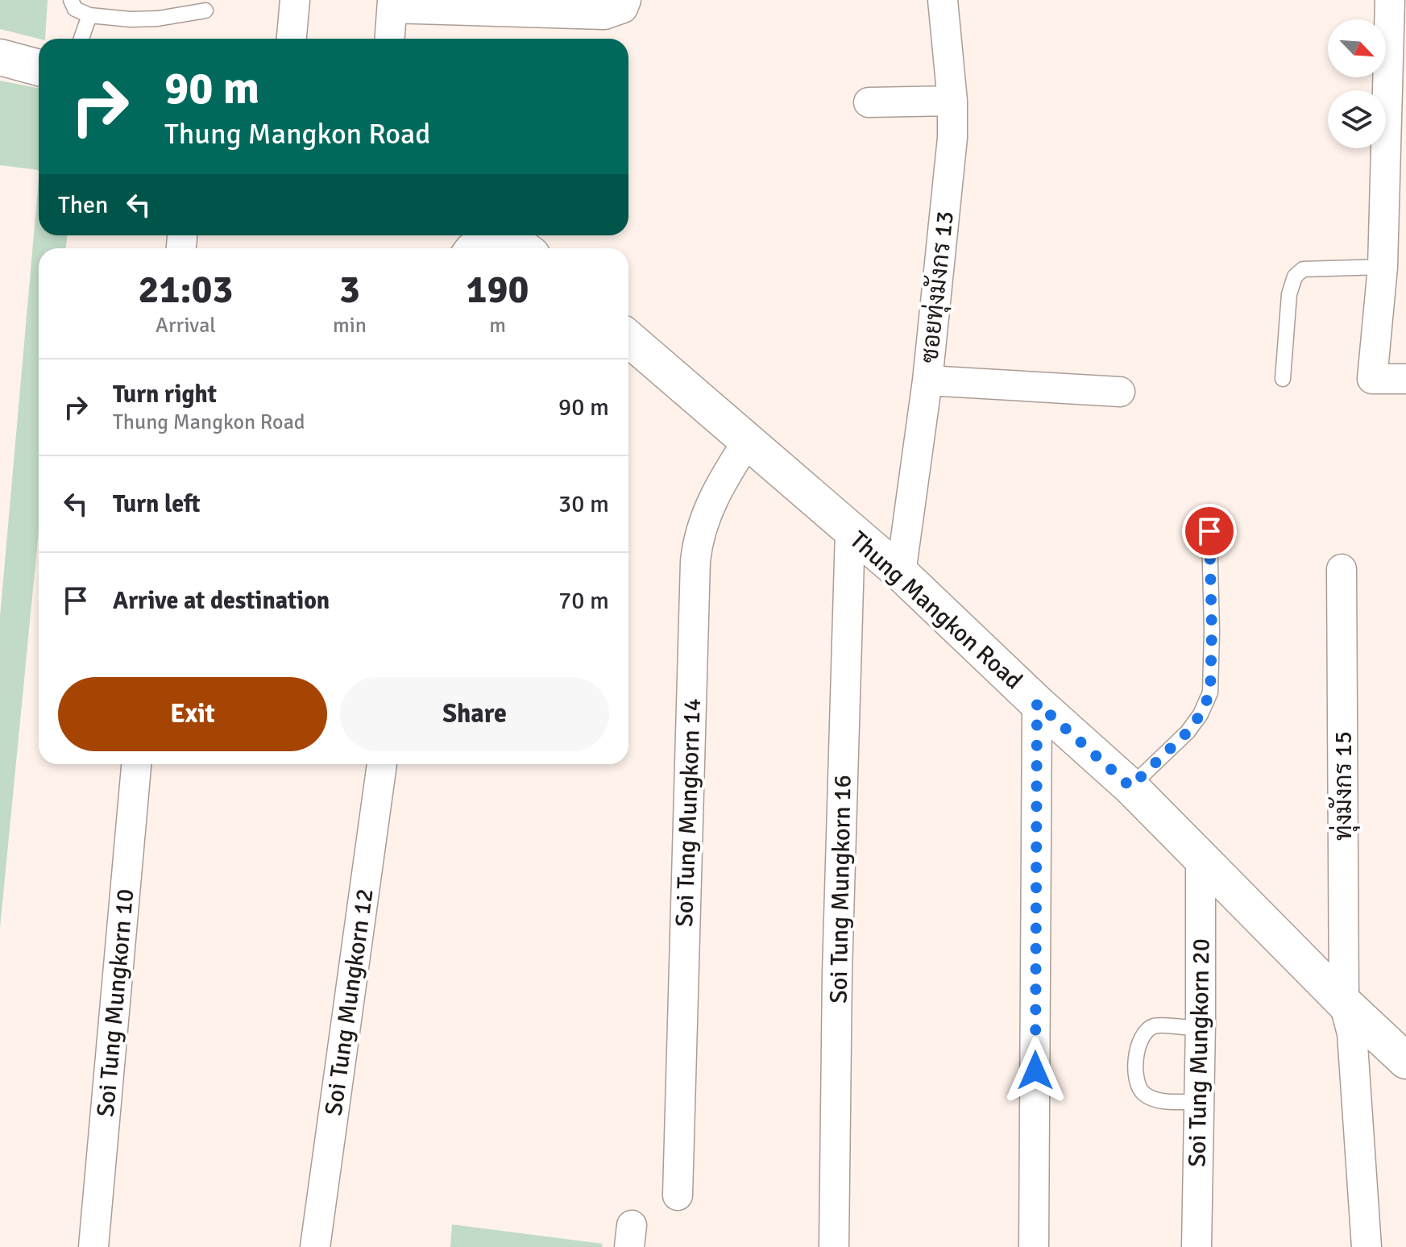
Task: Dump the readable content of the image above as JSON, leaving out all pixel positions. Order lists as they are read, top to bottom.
{
  "streets": {
    "street": [
      "ซอยทุ่งมังกร 13",
      "Thung Mangkon Road",
      "ทุ่งมังกร 15",
      "Soi Tung Mungkorn 14",
      "Soi Tung Mungkorn 16",
      "Soi Tung Mungkorn 12",
      "Soi Tung Mungkorn 10",
      "Soi Tung Mungkorn 20"
    ]
  },
  "crossings": [
    ["ซอยทุ่งมังกร 13", "Thung Mangkon Road"],
    ["Thung Mangkon Road", "ทุ่งมังกร 15"],
    ["Thung Mangkon Road", "Soi Tung Mungkorn 14"],
    ["Thung Mangkon Road", "Soi Tung Mungkorn 16"],
    ["Thung Mangkon Road", "Soi Tung Mungkorn 20"]
  ],
  "north": "bottom right",
  "page": {
    "turn": ["90 m", "Thung Mangkon Road"],
    "then": "Then",
    "eta": [
      "21:03",
      "Arrival",
      "3",
      "min",
      "190",
      "m"
    ],
    "list": [
      {
        "name": "Turn right",
        "note": "Thung Mangkon Road",
        "value": "90 m"
      },
      {
        "name": "Turn left",
        "value": "30 m"
      },
      {
        "name": "Arrive at destination",
        "value": "70 m"
      }
    ],
    "buttons": ["Exit", "Share"]
  }
}
